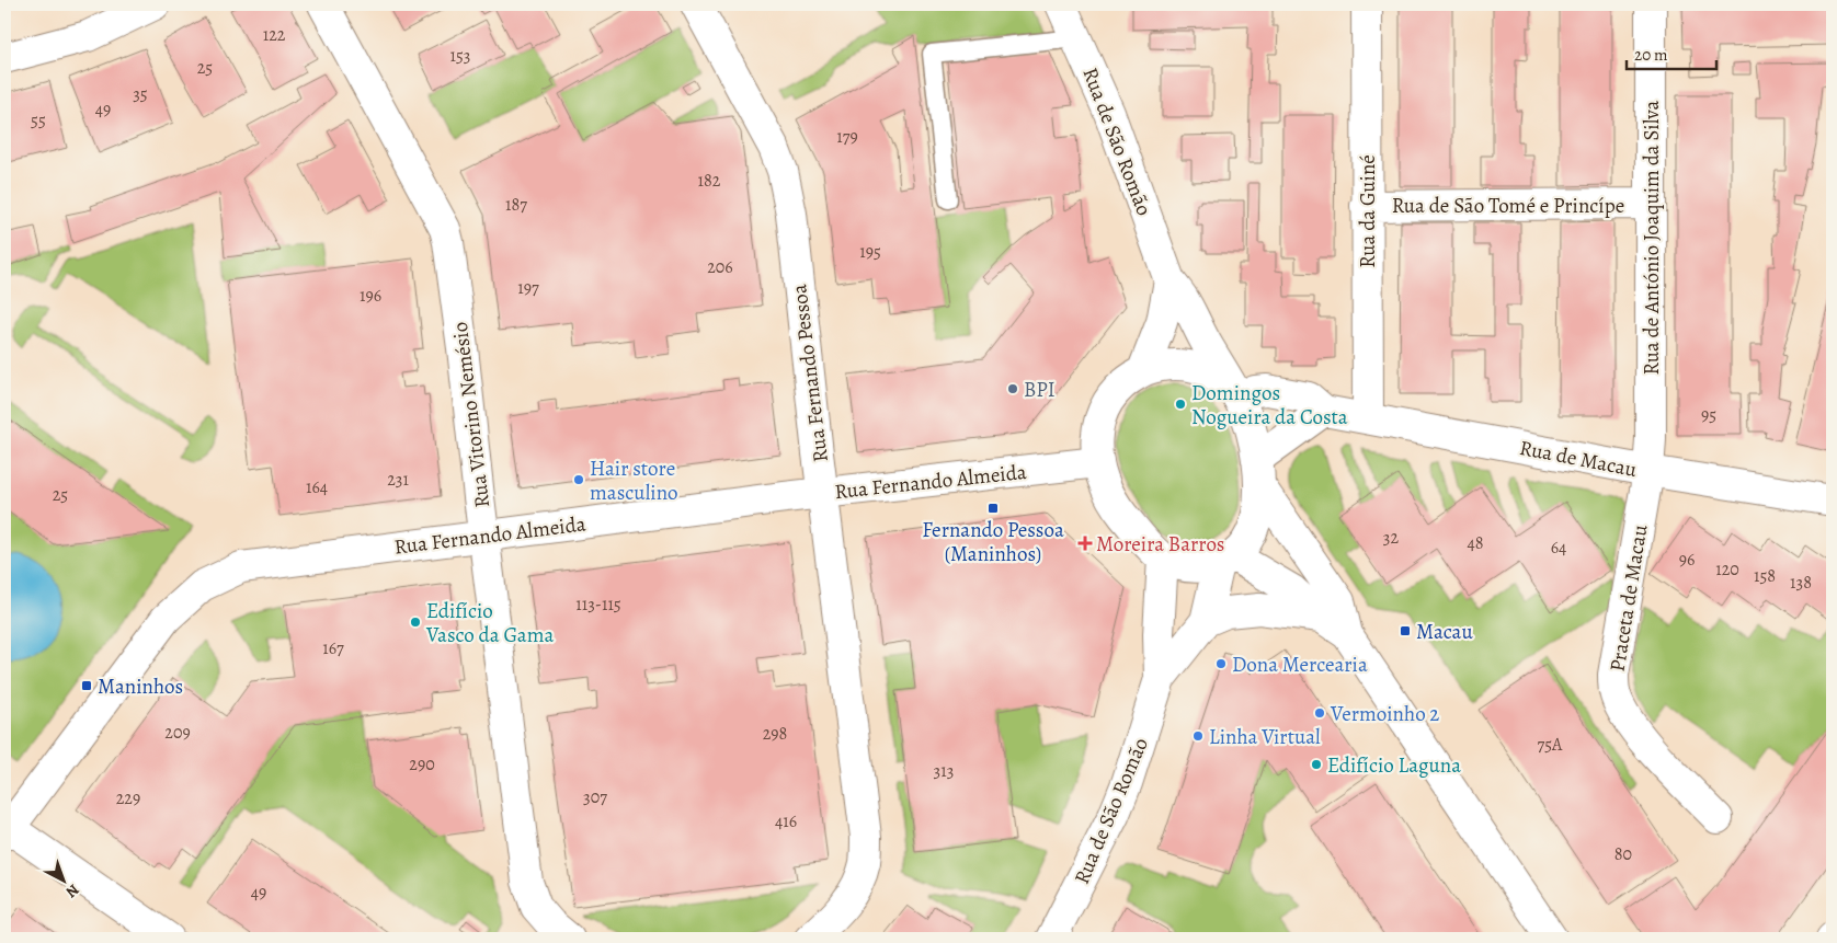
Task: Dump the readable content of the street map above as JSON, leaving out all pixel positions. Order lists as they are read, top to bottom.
{
  "streets": {
    "street": [
      "Rua de São Romão",
      "Rua de São Tomé e Princípe",
      "Rua da Guiné",
      "Rua de António Joaquim da Silva",
      "Rua Fernando Pessoa",
      "Rua Vitorino Nemésio",
      "Rua de Macau",
      "Rua Fernando Almeida",
      "Praceta de Macau"
    ]
  },
  "crossings": [
    ["Rua de São Romão", "Rua de Macau"],
    ["Rua de São Romão", "Rua Fernando Almeida"],
    ["Rua de São Tomé e Princípe", "Rua da Guiné"],
    ["Rua de São Tomé e Princípe", "Rua de António Joaquim da Silva"],
    ["Rua da Guiné", "Rua de Macau"],
    ["Rua de António Joaquim da Silva", "Rua de Macau"],
    ["Rua de António Joaquim da Silva", "Praceta de Macau"],
    ["Rua Fernando Pessoa", "Rua Fernando Almeida"],
    ["Rua Vitorino Nemésio", "Rua Fernando Almeida"],
    ["Rua de Macau", "Rua Fernando Almeida"],
    ["Rua de Macau", "Praceta de Macau"]
  ],
  "places": {
    "other": [
      "BPI",
      "Domingos Nogueira da Costa",
      "Hair store masculino",
      "Edifício Vasco da Gama",
      "Dona Mercearia",
      "Vermoinho 2",
      "Linha Virtual",
      "Edifício Laguna"
    ],
    "transit": ["Fernando Pessoa (Maninhos)", "Macau", "Maninhos"],
    "health": ["Moreira Barros"]
  },
  "house_numbers": [
    "122",
    "153",
    "25",
    "35",
    "49",
    "55",
    "179",
    "182",
    "187",
    "195",
    "206",
    "197",
    "196",
    "95",
    "231",
    "164",
    "25",
    "32",
    "48",
    "64",
    "96",
    "120",
    "158",
    "138",
    "113-115",
    "167",
    "209",
    "298",
    "75A",
    "290",
    "313",
    "307",
    "229",
    "416",
    "80",
    "49"
  ],
  "scale_bar": "20 m",
  "north": "bottom right"
}
